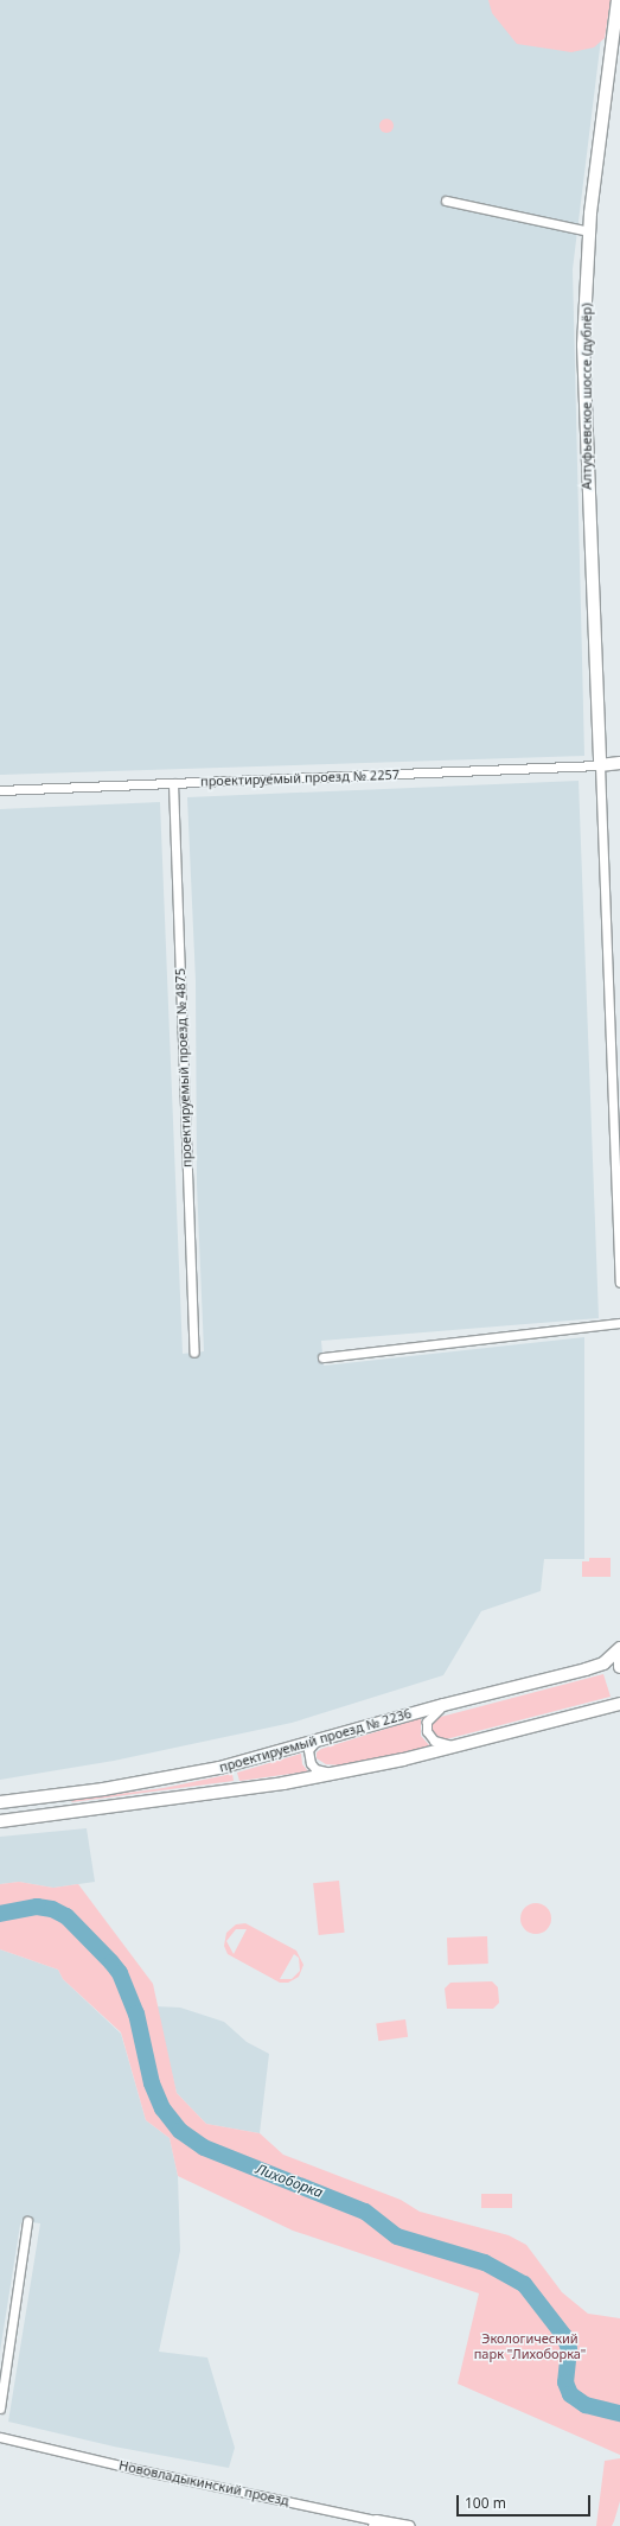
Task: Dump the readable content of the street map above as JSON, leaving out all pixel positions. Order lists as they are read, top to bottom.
{
  "streets": {
    "main road": ["Алтуфьевское шоссе (дублёр)", "проектируемый проезд № 2236"],
    "street": ["проектируемый проезд № 2257", "проектируемый проезд № 4875", "Нововладыкинский проезд"]
  },
  "crossings": [
    ["Алтуфьевское шоссе (дублёр)", "проектируемый проезд № 2257"],
    ["проектируемый проезд № 2257", "проектируемый проезд № 4875"]
  ],
  "water": ["Лихоборка"],
  "parks": ["Экологический парк \"Лихоборка\""],
  "scale_bar": "100 m"
}
